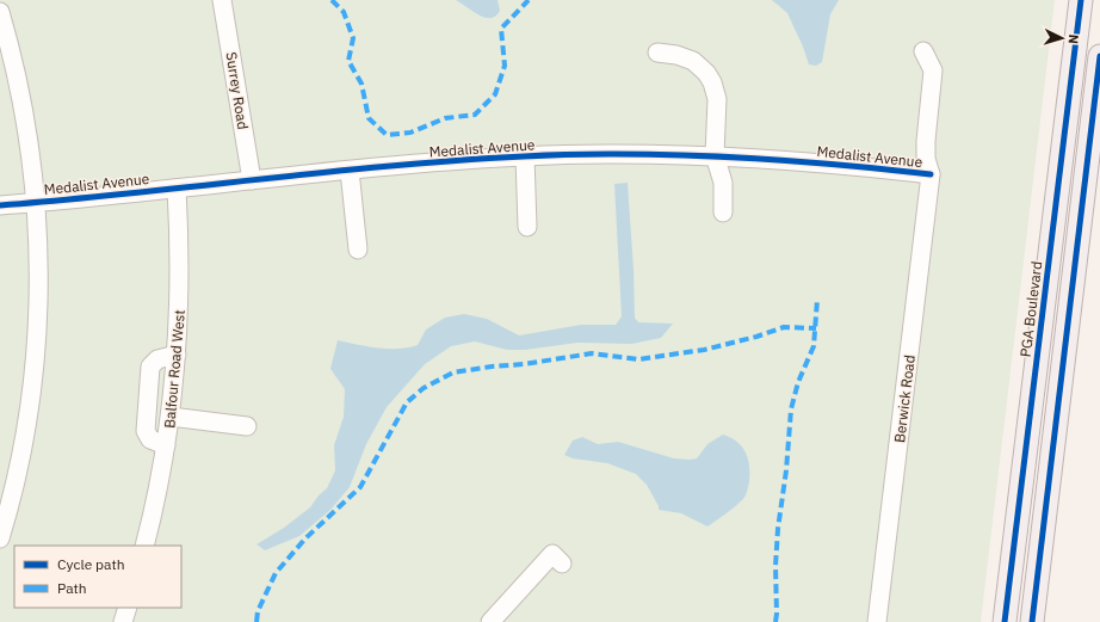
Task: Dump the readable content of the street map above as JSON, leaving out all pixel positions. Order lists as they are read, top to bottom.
{
  "streets": {
    "main road": ["PGA Boulevard"],
    "street": [
      "Surrey Road",
      "Medalist Avenue",
      "Balfour Road West",
      "Berwick Road"
    ]
  },
  "crossings": [
    ["Surrey Road", "Medalist Avenue"],
    ["Medalist Avenue", "Balfour Road West"],
    ["Medalist Avenue", "Berwick Road"]
  ],
  "legend": ["Cycle path", "Path"],
  "north": "right"
}
